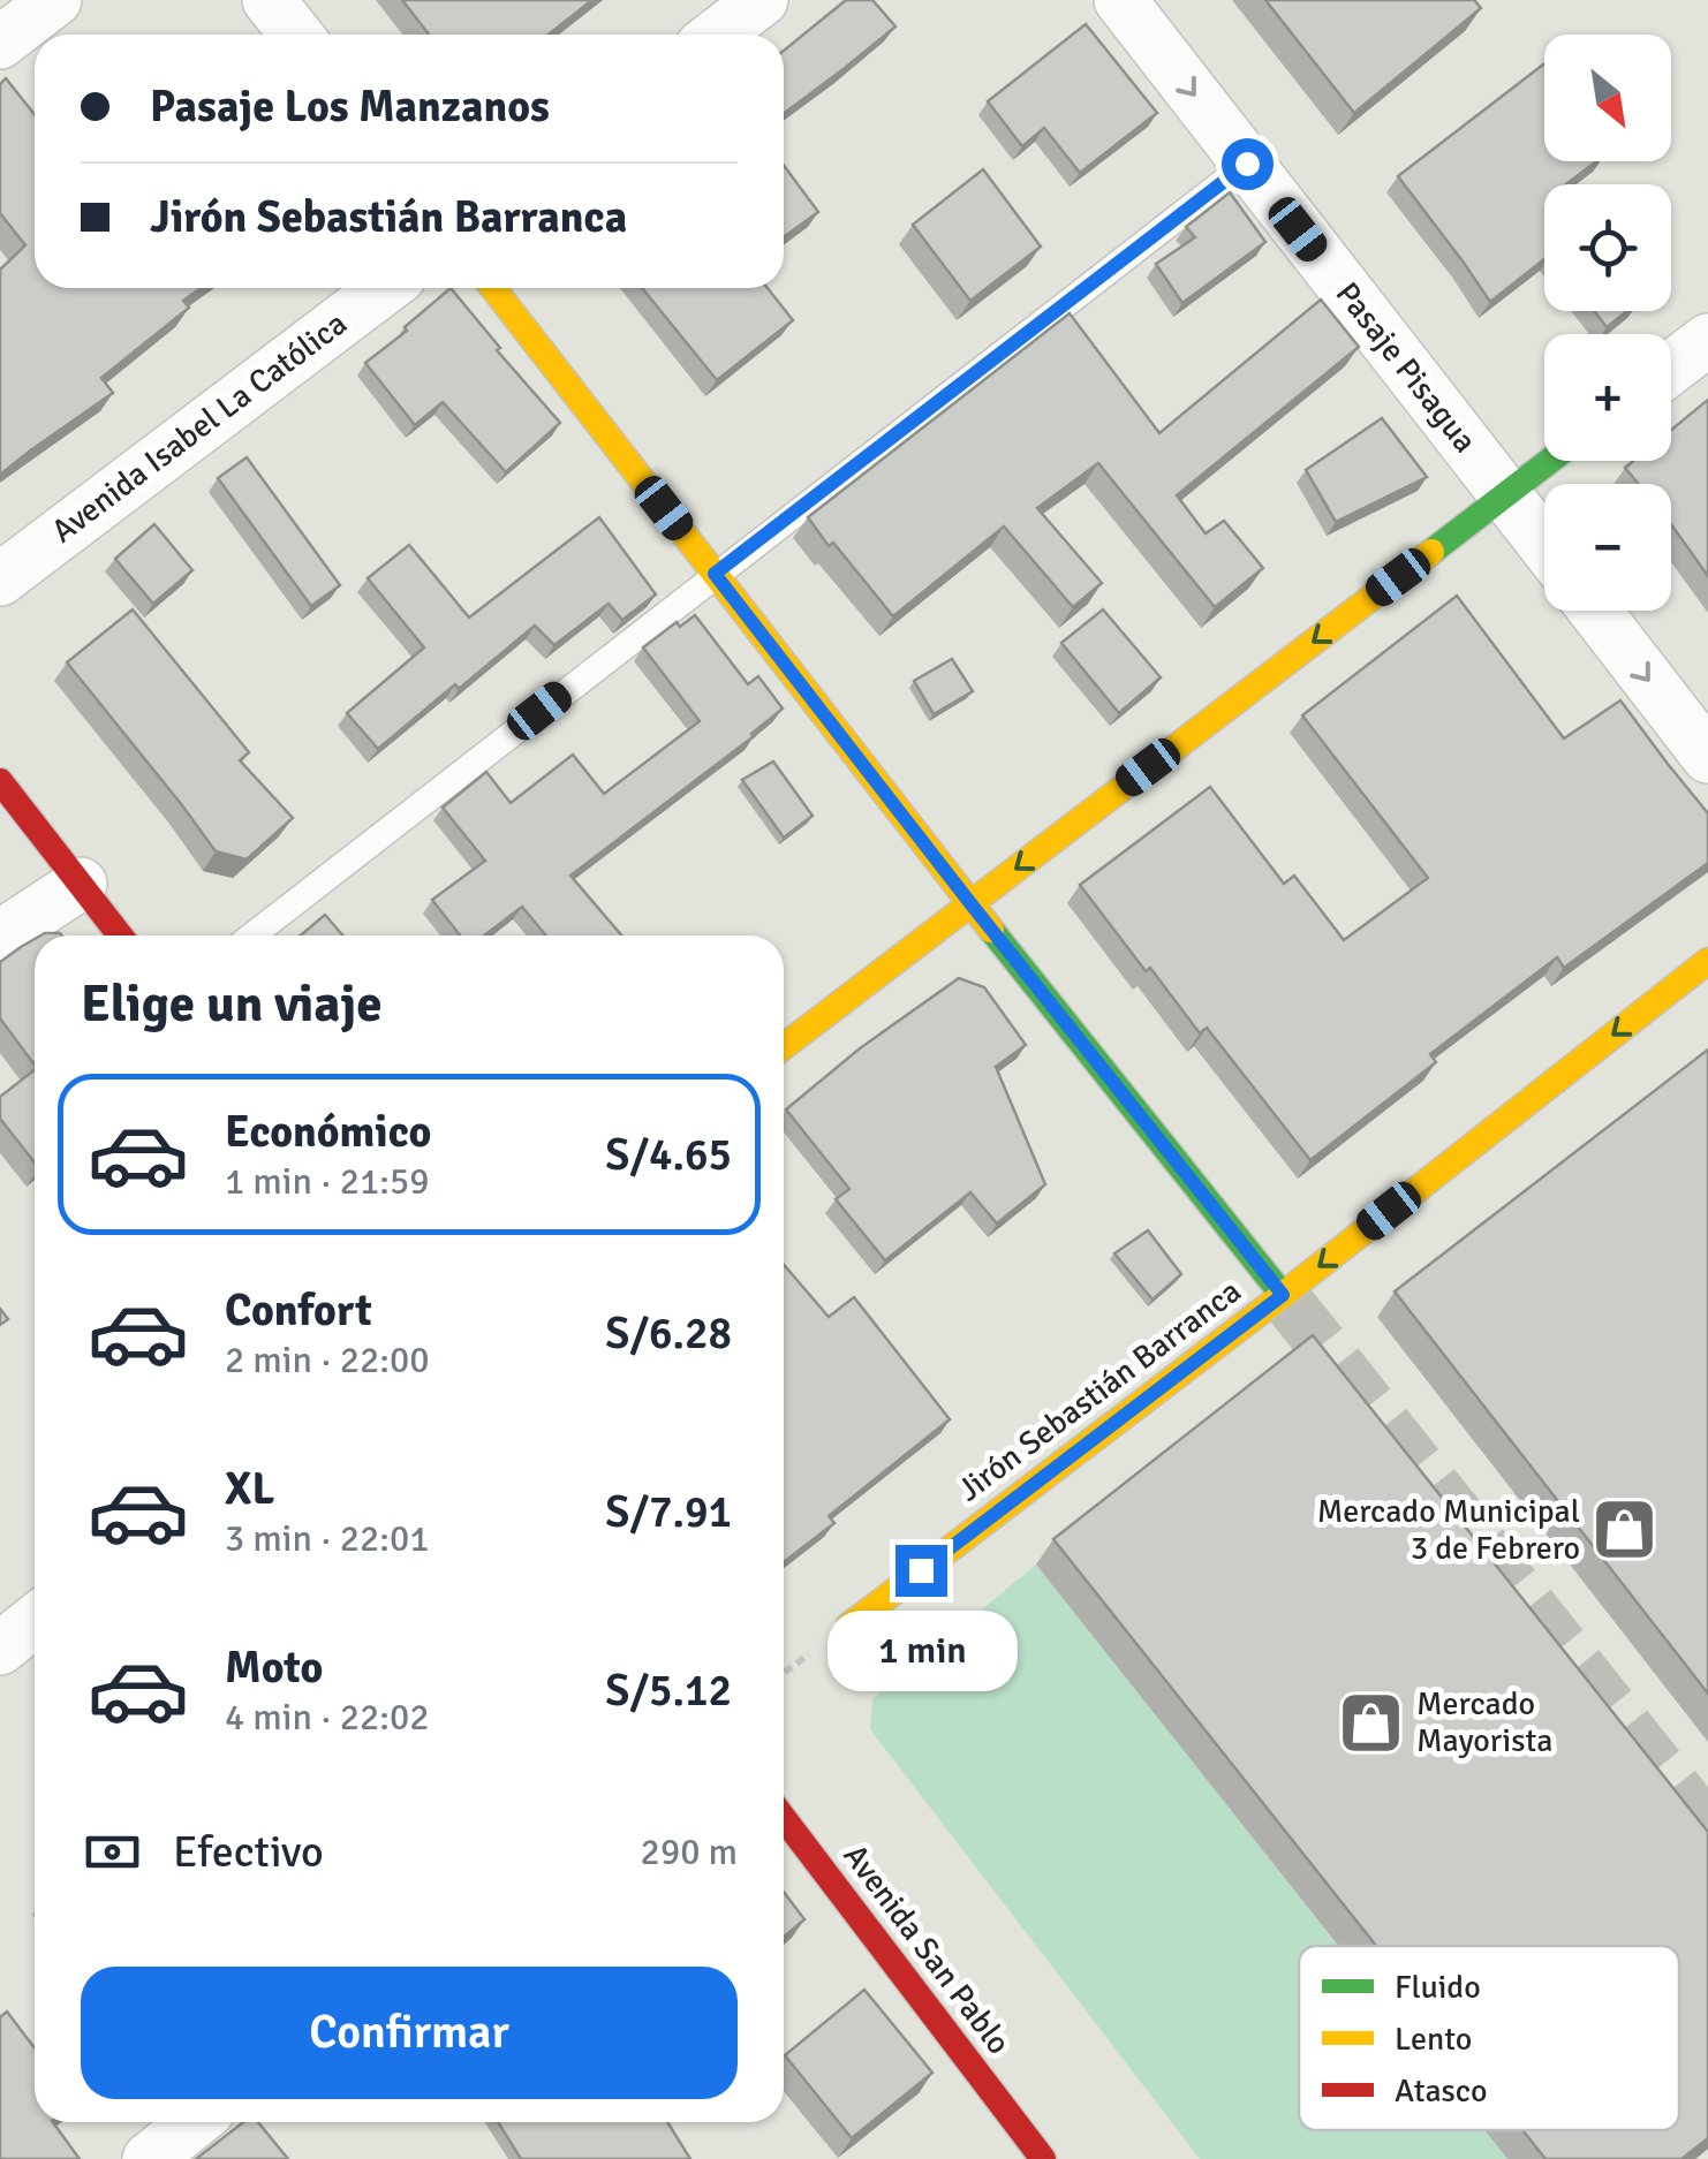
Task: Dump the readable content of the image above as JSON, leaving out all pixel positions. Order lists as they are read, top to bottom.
{
  "streets": {
    "street": [
      "Pasaje Pisagua",
      "Avenida Isabel La Católica",
      "Jirón Sebastián Barranca",
      "Avenida San Pablo"
    ]
  },
  "one_way": ["Jirón Sebastián Barranca"],
  "places": {
    "shop": ["Mercado Municipal 3 de Febrero", "Mercado Mayorista"]
  },
  "legend": ["Fluido", "Lento", "Atasco"],
  "north": "bottom right",
  "page": {
    "map_buttons": ["+", "−"],
    "banner": ["Pasaje Los Manzanos", "Jirón Sebastián Barranca"],
    "heading": "Elige un viaje",
    "list": [
      {
        "name": "Económico",
        "note": "1 min · 21:59",
        "value": "S/4.65"
      },
      {
        "name": "Confort",
        "note": "2 min · 22:00",
        "value": "S/6.28"
      },
      {
        "name": "XL",
        "note": "3 min · 22:01",
        "value": "S/7.91"
      },
      {
        "name": "Moto",
        "note": "4 min · 22:02",
        "value": "S/5.12"
      }
    ],
    "bubble": "1 min",
    "pay": ["Efectivo", "290 m"],
    "buttons": "Confirmar"
  }
}
